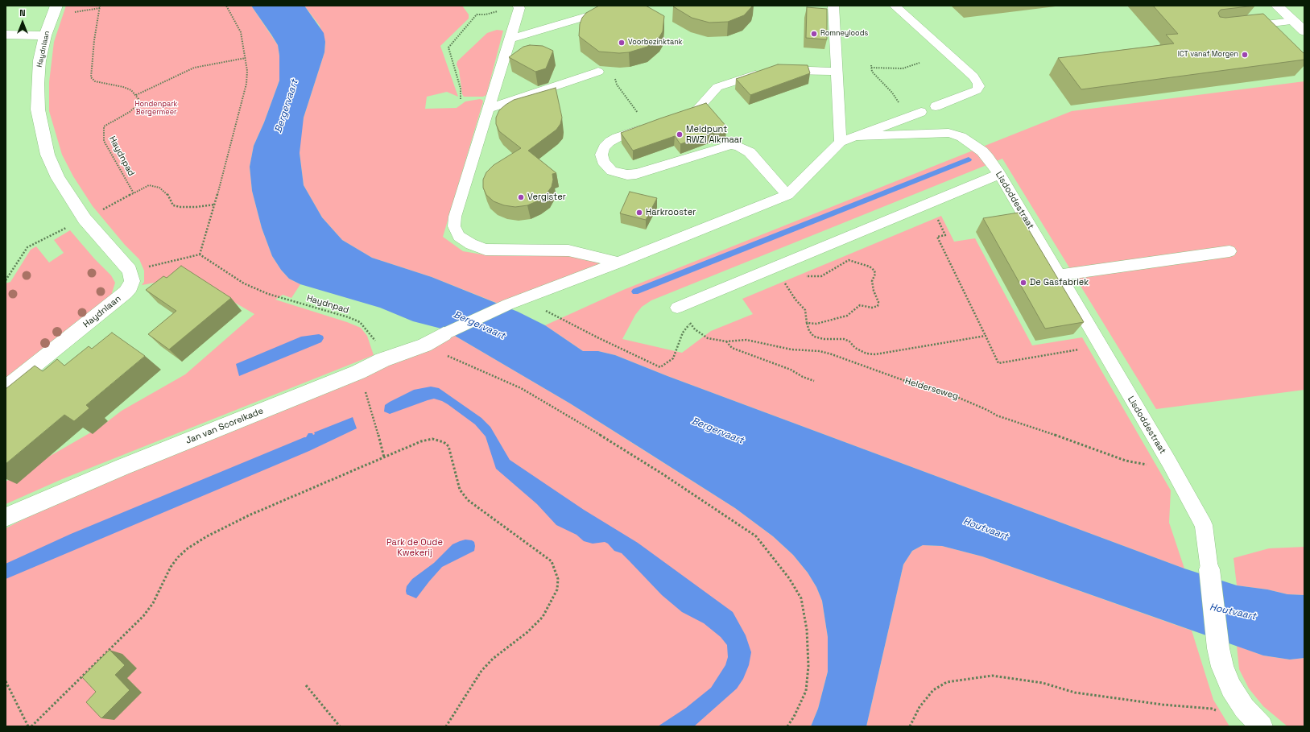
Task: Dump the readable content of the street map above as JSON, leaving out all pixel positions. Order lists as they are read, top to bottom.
{
  "streets": {
    "street": ["Haydnlaan", "Lisdoddestraat", "Jan van Scorelkade"],
    "path": ["Haydnpad", "Helderseweg"]
  },
  "crossings": [
    ["Haydnpad", "Jan van Scorelkade"],
    ["Lisdoddestraat", "Helderseweg"]
  ],
  "water": ["Bergervaart", "Houtvaart"],
  "parks": ["Hondenpark Bergermeer", "Park de Oude Kwekerij"],
  "places": [
    "Romneyloods",
    "Voorbezinktank",
    "ICT vanaf Morgen",
    "Meldpunt RWZI Alkmaar",
    "Vergister",
    "Harkrooster",
    "De Gasfabriek"
  ],
  "north": "top"
}
